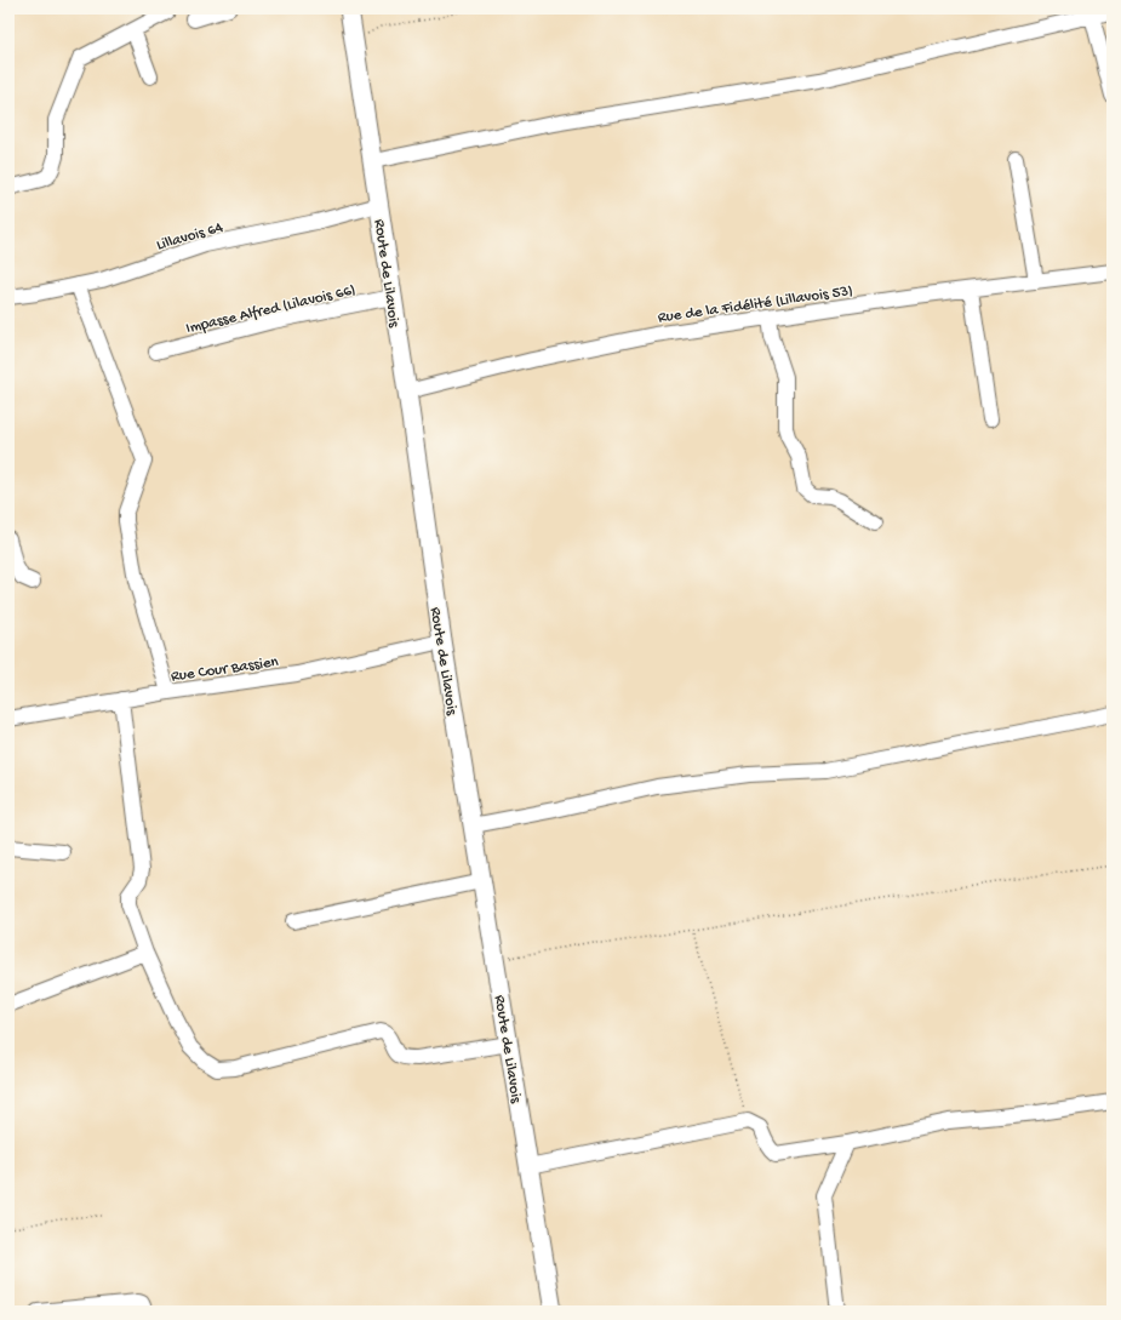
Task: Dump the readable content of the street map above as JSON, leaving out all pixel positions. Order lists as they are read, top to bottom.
{
  "streets": {
    "main road": ["Route de Lilavois"],
    "street": [
      "Lillavois 64",
      "Rue de la Fidélité (Lillavois 53)",
      "Impasse Alfred (Lilavois 66)",
      "Rue Cour Bassien"
    ]
  },
  "crossings": [
    ["Lillavois 64", "Route de Lilavois"],
    ["Route de Lilavois", "Rue de la Fidélité (Lillavois 53)"],
    ["Route de Lilavois", "Impasse Alfred (Lilavois 66)"],
    ["Route de Lilavois", "Rue Cour Bassien"]
  ]
}
